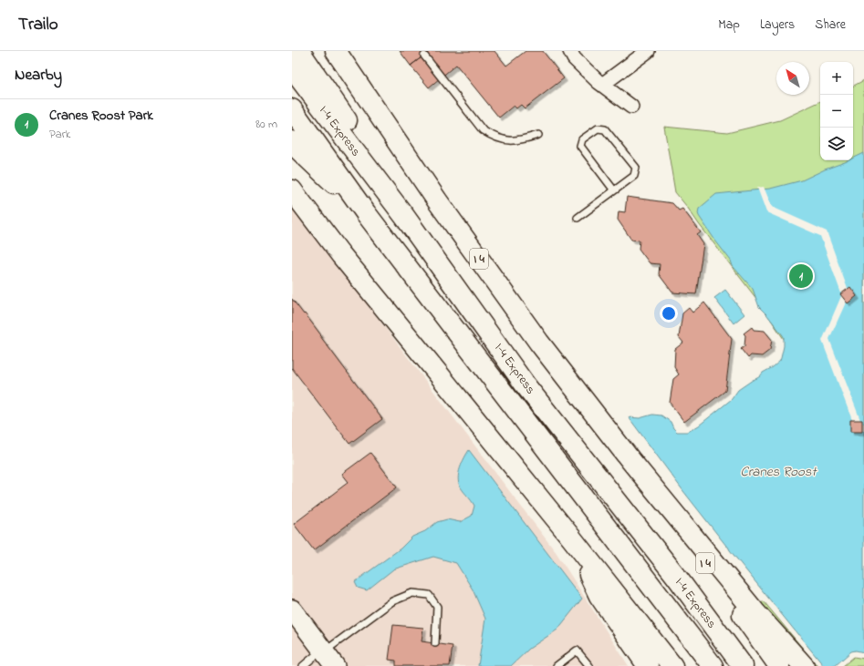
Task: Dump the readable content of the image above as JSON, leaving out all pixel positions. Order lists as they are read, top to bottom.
{
  "streets": {
    "highway": ["I-4 Express", "I 4"]
  },
  "water": ["Cranes Roost"],
  "north": "top left",
  "page": {
    "header": "Trailo",
    "nav": ["Map", "Layers", "Share"],
    "heading": "Nearby",
    "map_buttons": ["+", "−"],
    "list": [
      {
        "mark": "1",
        "name": "Cranes Roost Park",
        "note": "Park",
        "value": "80 m"
      }
    ],
    "pins": "1"
  }
}
